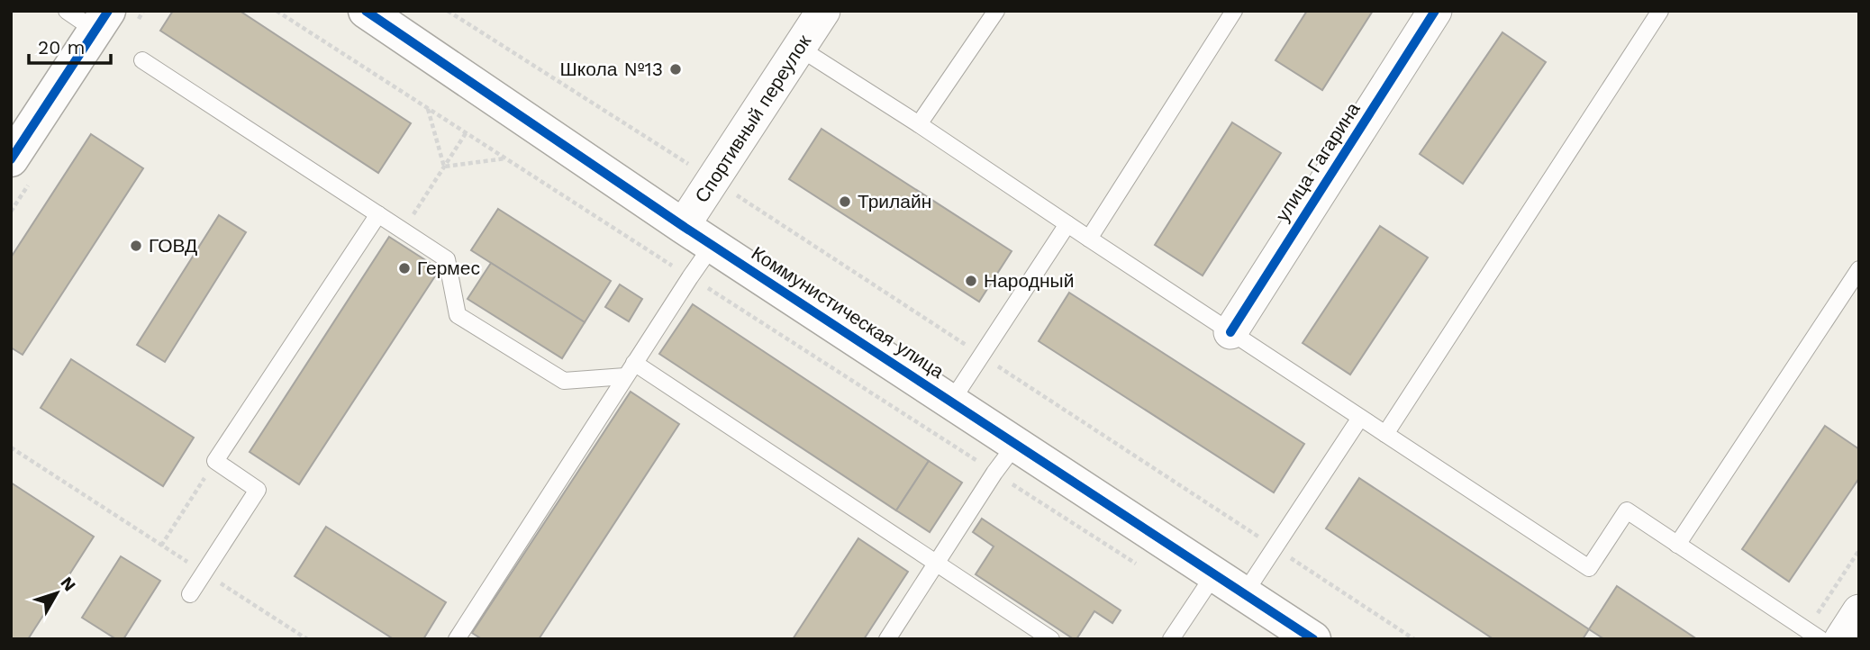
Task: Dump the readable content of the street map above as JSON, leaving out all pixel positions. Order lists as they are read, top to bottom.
{
  "streets": {
    "street": ["Спортивный переулок", "улица Гагарина", "Коммунистическая улица"]
  },
  "crossings": [
    ["Спортивный переулок", "Коммунистическая улица"]
  ],
  "places": [
    "Школа №13",
    "Трилайн",
    "ГОВД",
    "Гермес",
    "Народный"
  ],
  "scale_bar": "20 m",
  "north": "top right"
}
